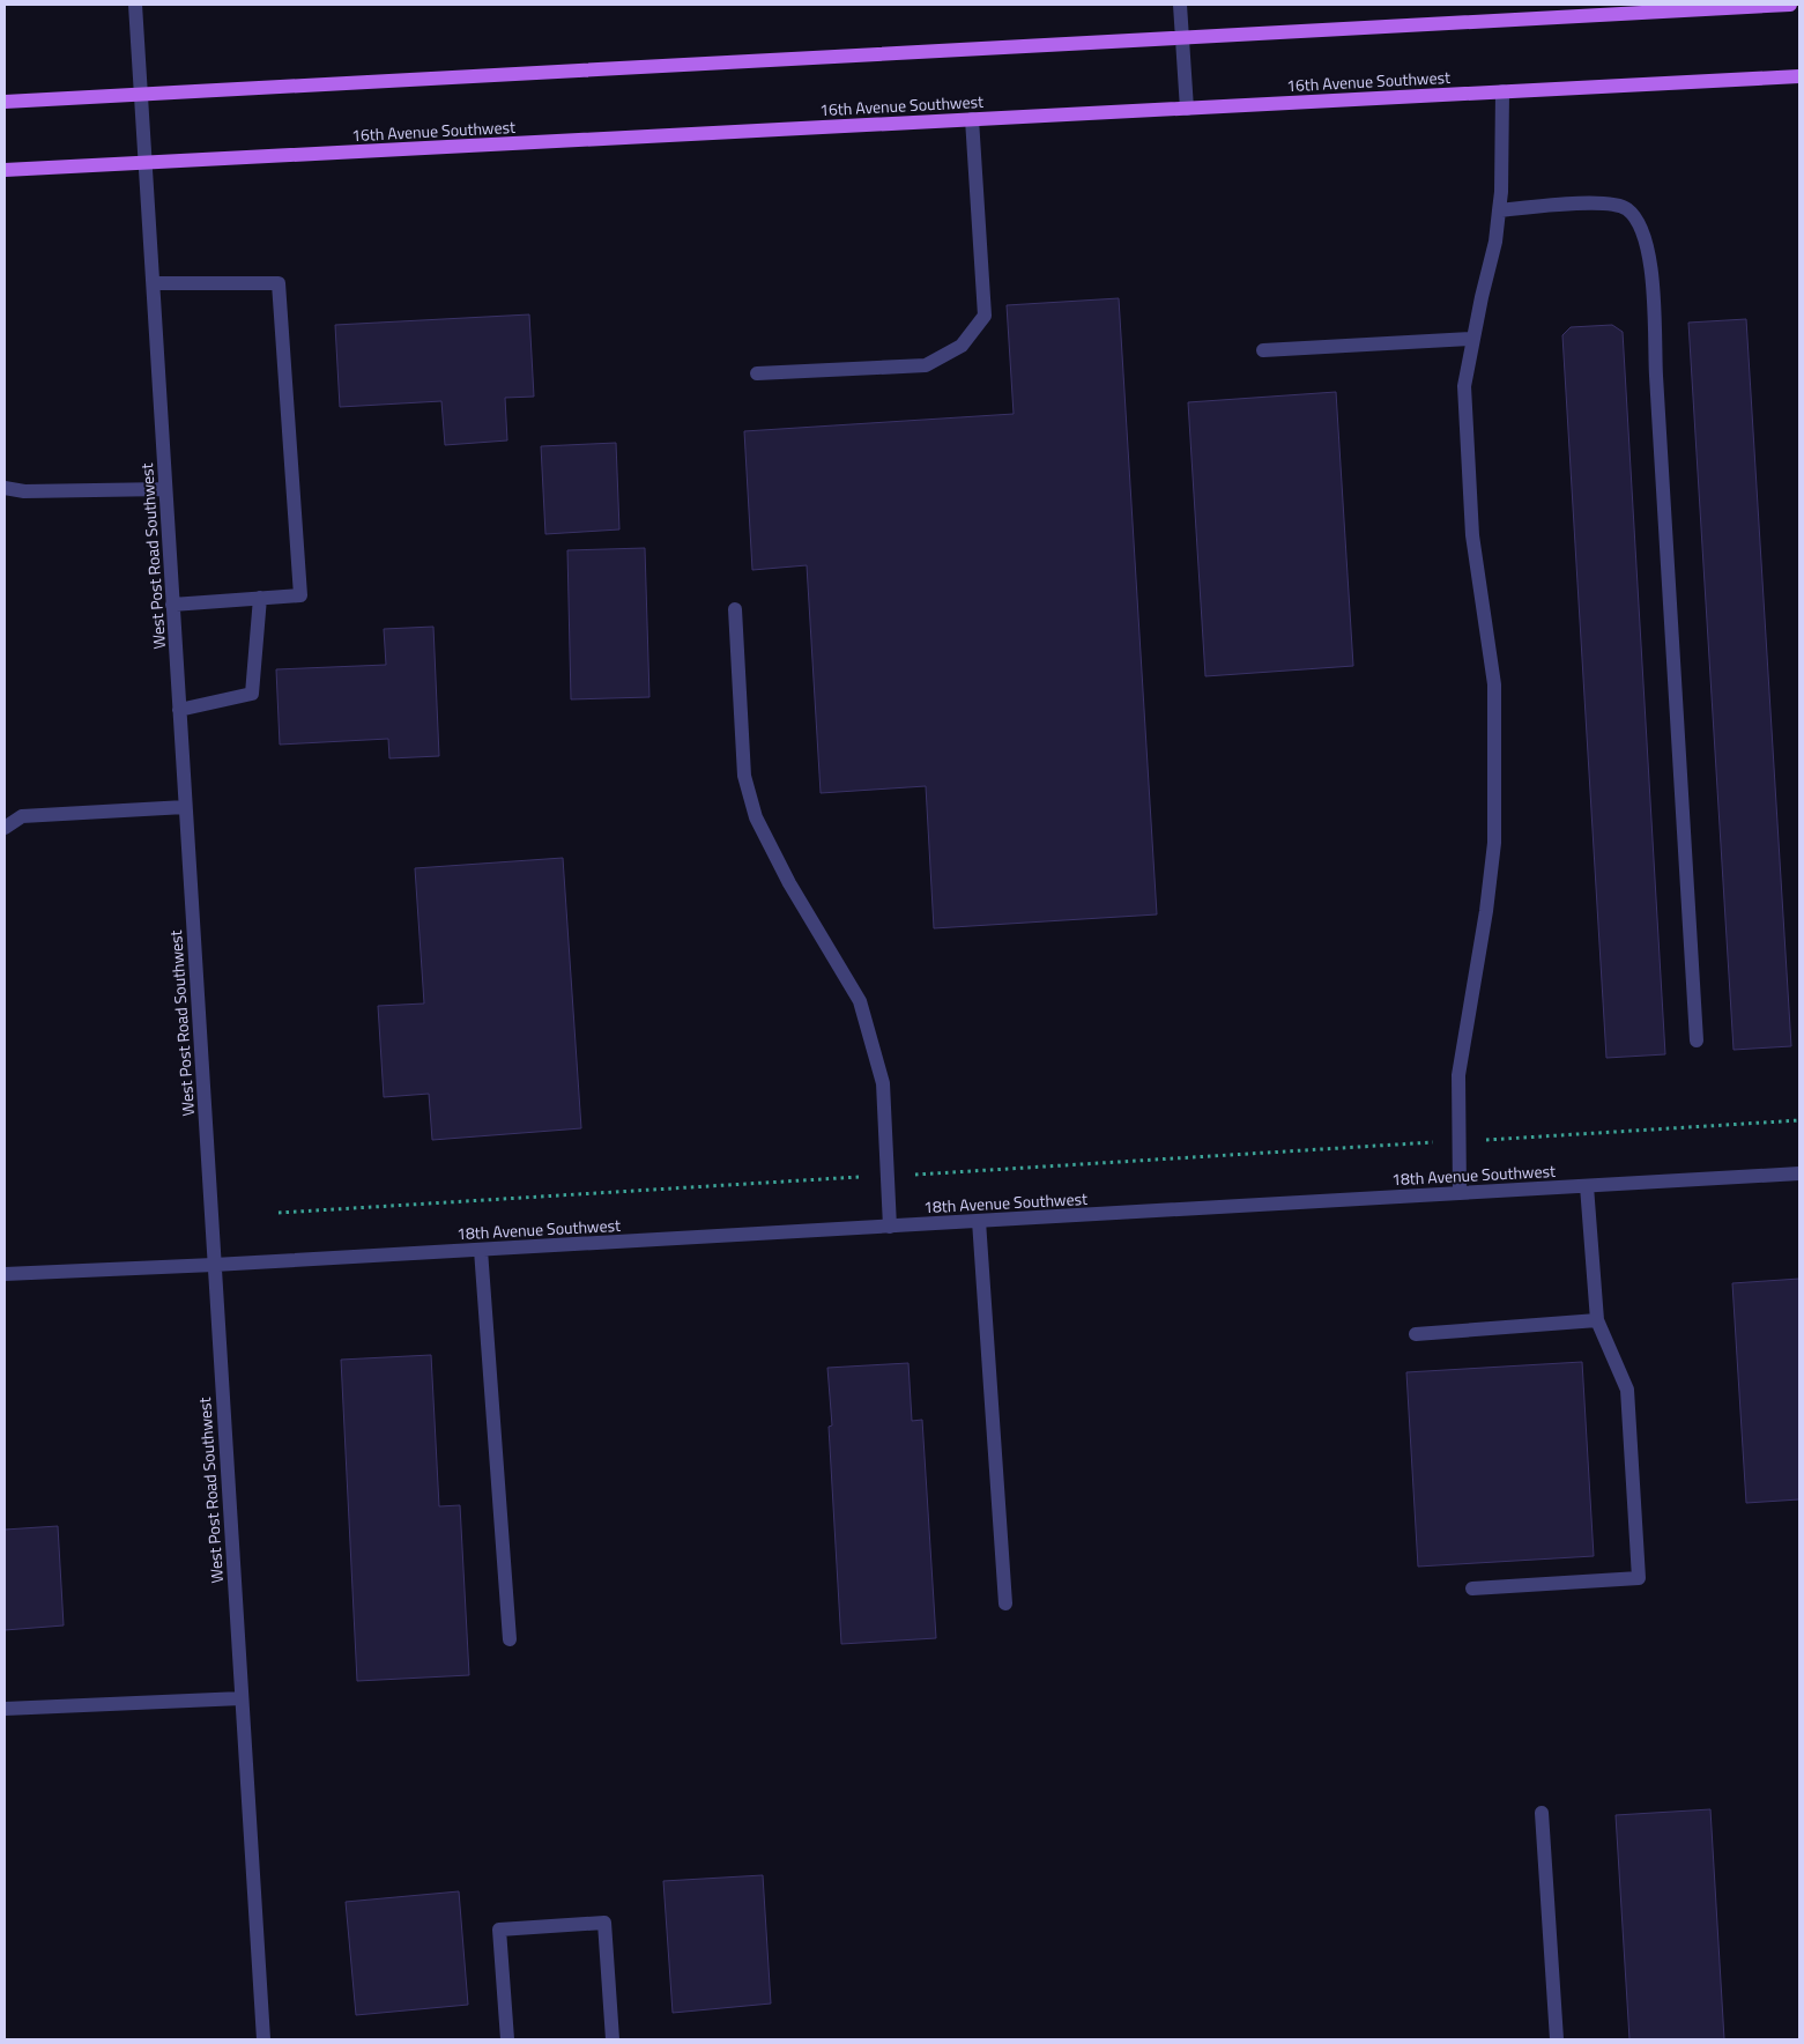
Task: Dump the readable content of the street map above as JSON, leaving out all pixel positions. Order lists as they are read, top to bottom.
{
  "streets": {
    "main road": ["16th Avenue Southwest"],
    "street": ["West Post Road Southwest", "18th Avenue Southwest"]
  },
  "crossings": [
    ["16th Avenue Southwest", "West Post Road Southwest"],
    ["West Post Road Southwest", "18th Avenue Southwest"]
  ]
}
